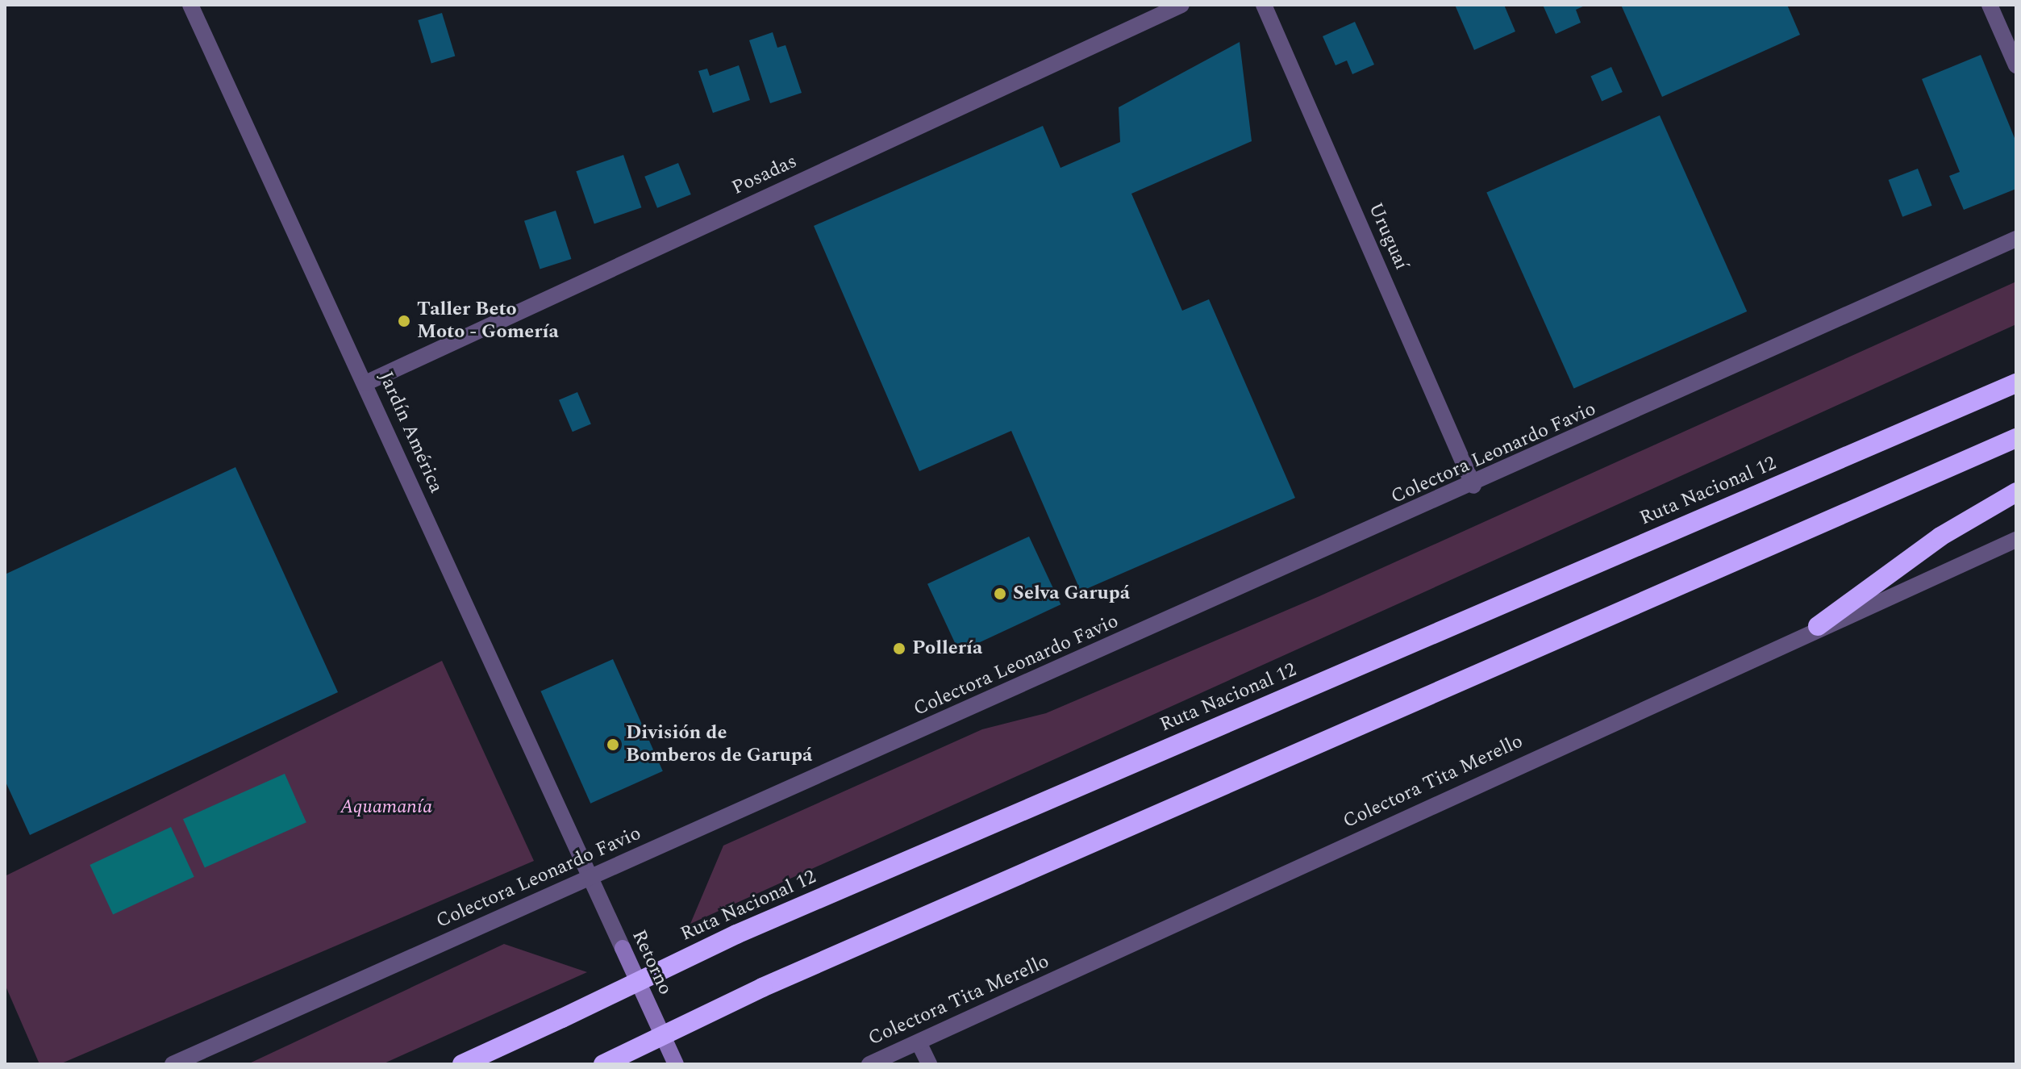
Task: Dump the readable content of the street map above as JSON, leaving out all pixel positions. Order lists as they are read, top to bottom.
{
  "streets": {
    "highway": ["Ruta Nacional 12"],
    "street": [
      "Posadas",
      "Uruguaí",
      "Jardín América",
      "Colectora Leonardo Favio",
      "Colectora Tita Merello",
      "Retorno"
    ]
  },
  "crossings": [
    ["Posadas", "Jardín América"],
    ["Uruguaí", "Colectora Leonardo Favio"],
    ["Jardín América", "Colectora Leonardo Favio"],
    ["Jardín América", "Retorno"],
    ["Colectora Leonardo Favio", "Retorno"]
  ],
  "parks": ["Aquamanía"],
  "places": [
    "Taller Beto Moto - Gomería",
    "Selva Garupá",
    "Pollería",
    "División de Bomberos de Garupá"
  ]
}
